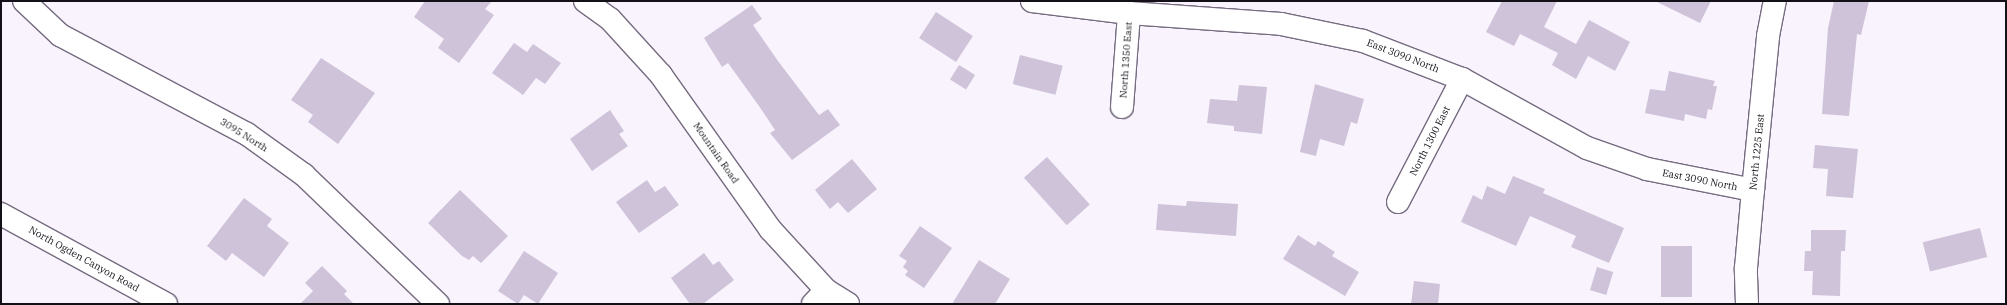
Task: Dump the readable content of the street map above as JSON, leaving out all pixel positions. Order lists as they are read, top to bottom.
{
  "streets": {
    "street": [
      "East 3090 North",
      "North 1350 East",
      "3095 North",
      "North 1300 East",
      "North 1225 East",
      "Mountain Road",
      "North Ogden Canyon Road"
    ]
  },
  "crossings": [
    ["East 3090 North", "North 1350 East"],
    ["East 3090 North", "North 1300 East"],
    ["East 3090 North", "North 1225 East"]
  ]
}
